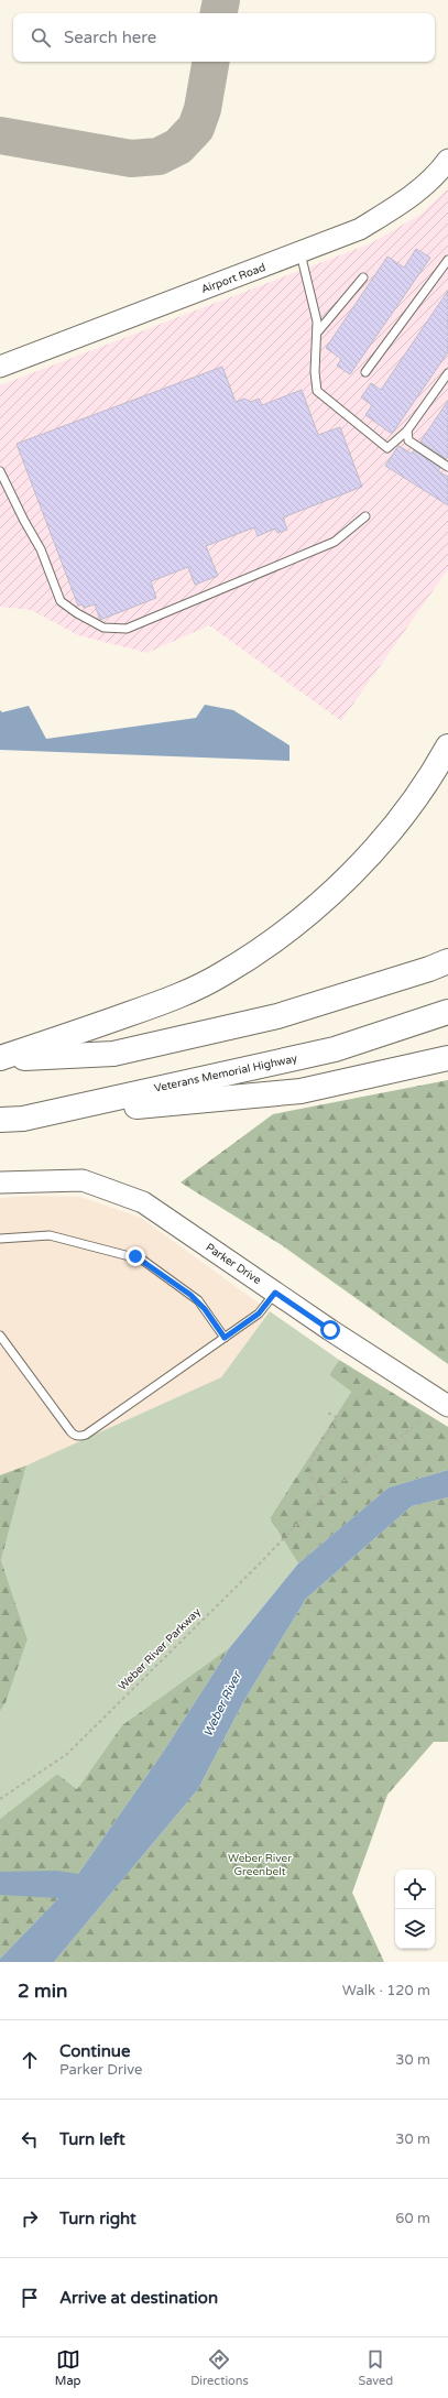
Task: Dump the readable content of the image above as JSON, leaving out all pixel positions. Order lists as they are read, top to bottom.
{
  "streets": {
    "highway": ["Veterans Memorial Highway"],
    "street": ["Airport Road", "Parker Drive"],
    "path": ["Weber River Parkway"]
  },
  "water": ["Weber River"],
  "parks": ["Weber River Greenbelt"],
  "page": {
    "search": "Search here",
    "heading": ["2 min", "Walk · 120 m"],
    "list": [
      ["Continue", "Parker Drive", "30 m"],
      ["Turn left", "30 m"],
      ["Turn right", "60 m"],
      "Arrive at destination"
    ],
    "nav": ["Map", "Directions", "Saved"]
  }
}
